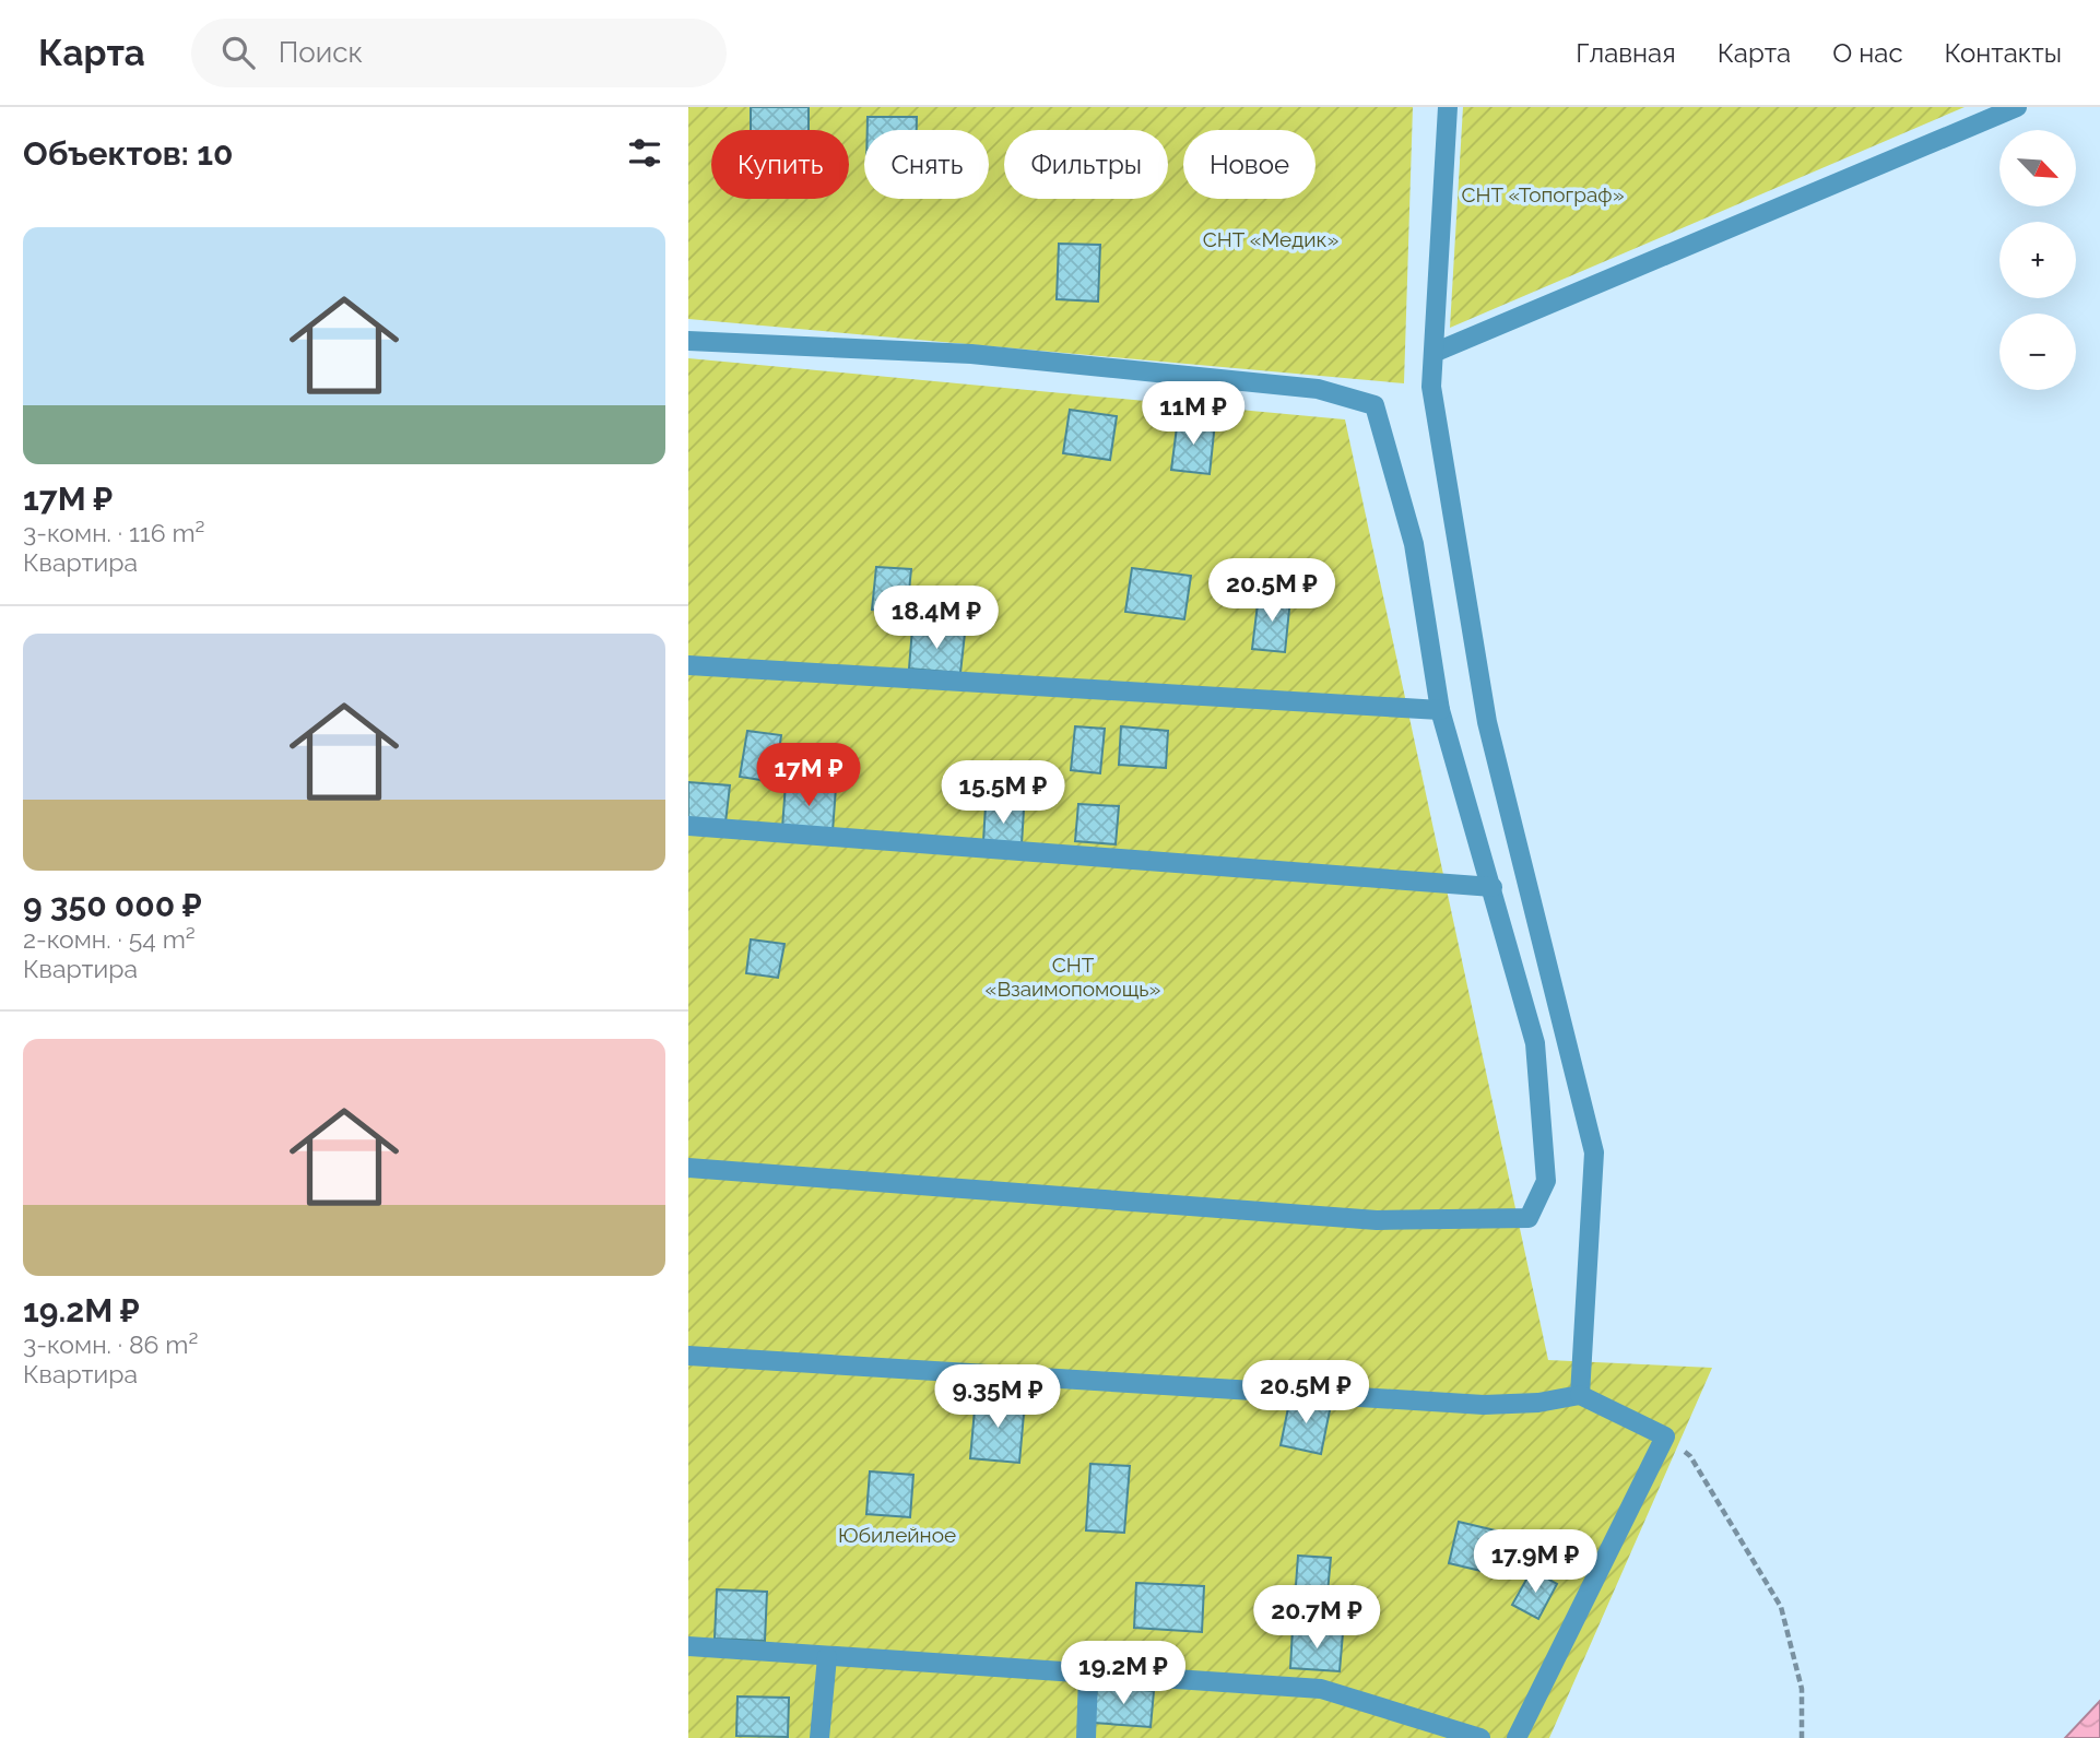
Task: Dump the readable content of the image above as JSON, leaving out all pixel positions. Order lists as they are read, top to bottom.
{
  "parks": [
    "СНТ «Топограф»",
    "СНТ «Медик»",
    "СНТ «Взаимопомощь»",
    "Юбилейное"
  ],
  "north": "bottom right",
  "page": {
    "header": "Карта",
    "search": "Поиск",
    "nav": [
      "Главная",
      "Карта",
      "О нас",
      "Контакты"
    ],
    "heading": "Объектов: 10",
    "map_buttons": ["+", "−"],
    "chip": [
      "Купить",
      "Снять",
      "Фильтры",
      "Новое"
    ],
    "list": [
      {
        "name": "17M ₽",
        "note": "3-комн. · 116 m² · Квартира"
      },
      {
        "name": "9 350 000 ₽",
        "note": "2-комн. · 54 m² · Квартира"
      },
      {
        "name": "19.2M ₽",
        "note": "3-комн. · 86 m² · Квартира"
      }
    ],
    "price": [
      "11M ₽",
      "20.5M ₽",
      "18.4M ₽",
      "17M ₽",
      "15.5M ₽",
      "20.5M ₽",
      "9.35M ₽",
      "17.9M ₽",
      "20.7M ₽",
      "19.2M ₽"
    ]
  }
}
